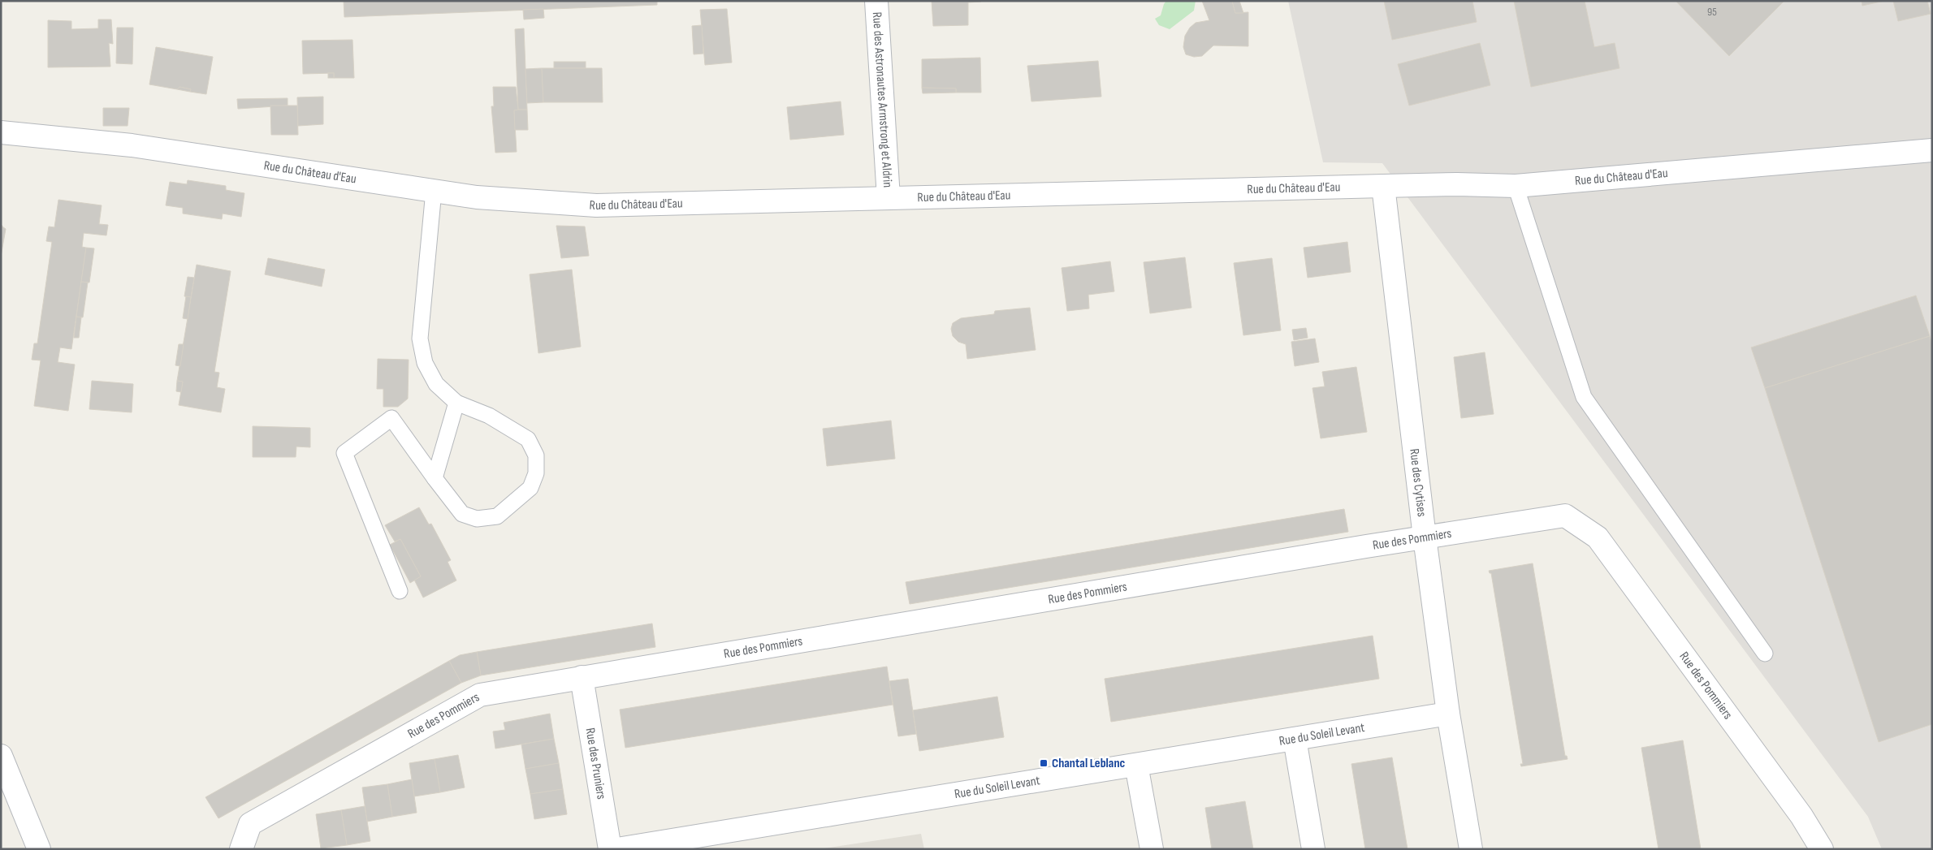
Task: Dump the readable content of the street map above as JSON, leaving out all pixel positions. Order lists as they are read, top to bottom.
{
  "streets": {
    "street": [
      "Rue des Astronautes Armstrong et Aldrin",
      "Rue du Château d'Eau",
      "Rue des Cytises",
      "Rue des Pommiers",
      "Rue du Soleil Levant",
      "Rue des Pruniers"
    ]
  },
  "crossings": [
    ["Rue des Astronautes Armstrong et Aldrin", "Rue du Château d'Eau"],
    ["Rue du Château d'Eau", "Rue des Cytises"],
    ["Rue des Cytises", "Rue des Pommiers"],
    ["Rue des Cytises", "Rue du Soleil Levant"],
    ["Rue des Pommiers", "Rue des Pruniers"]
  ],
  "places": {
    "transit": ["Chantal Leblanc"]
  },
  "house_numbers": ["95"]
}
